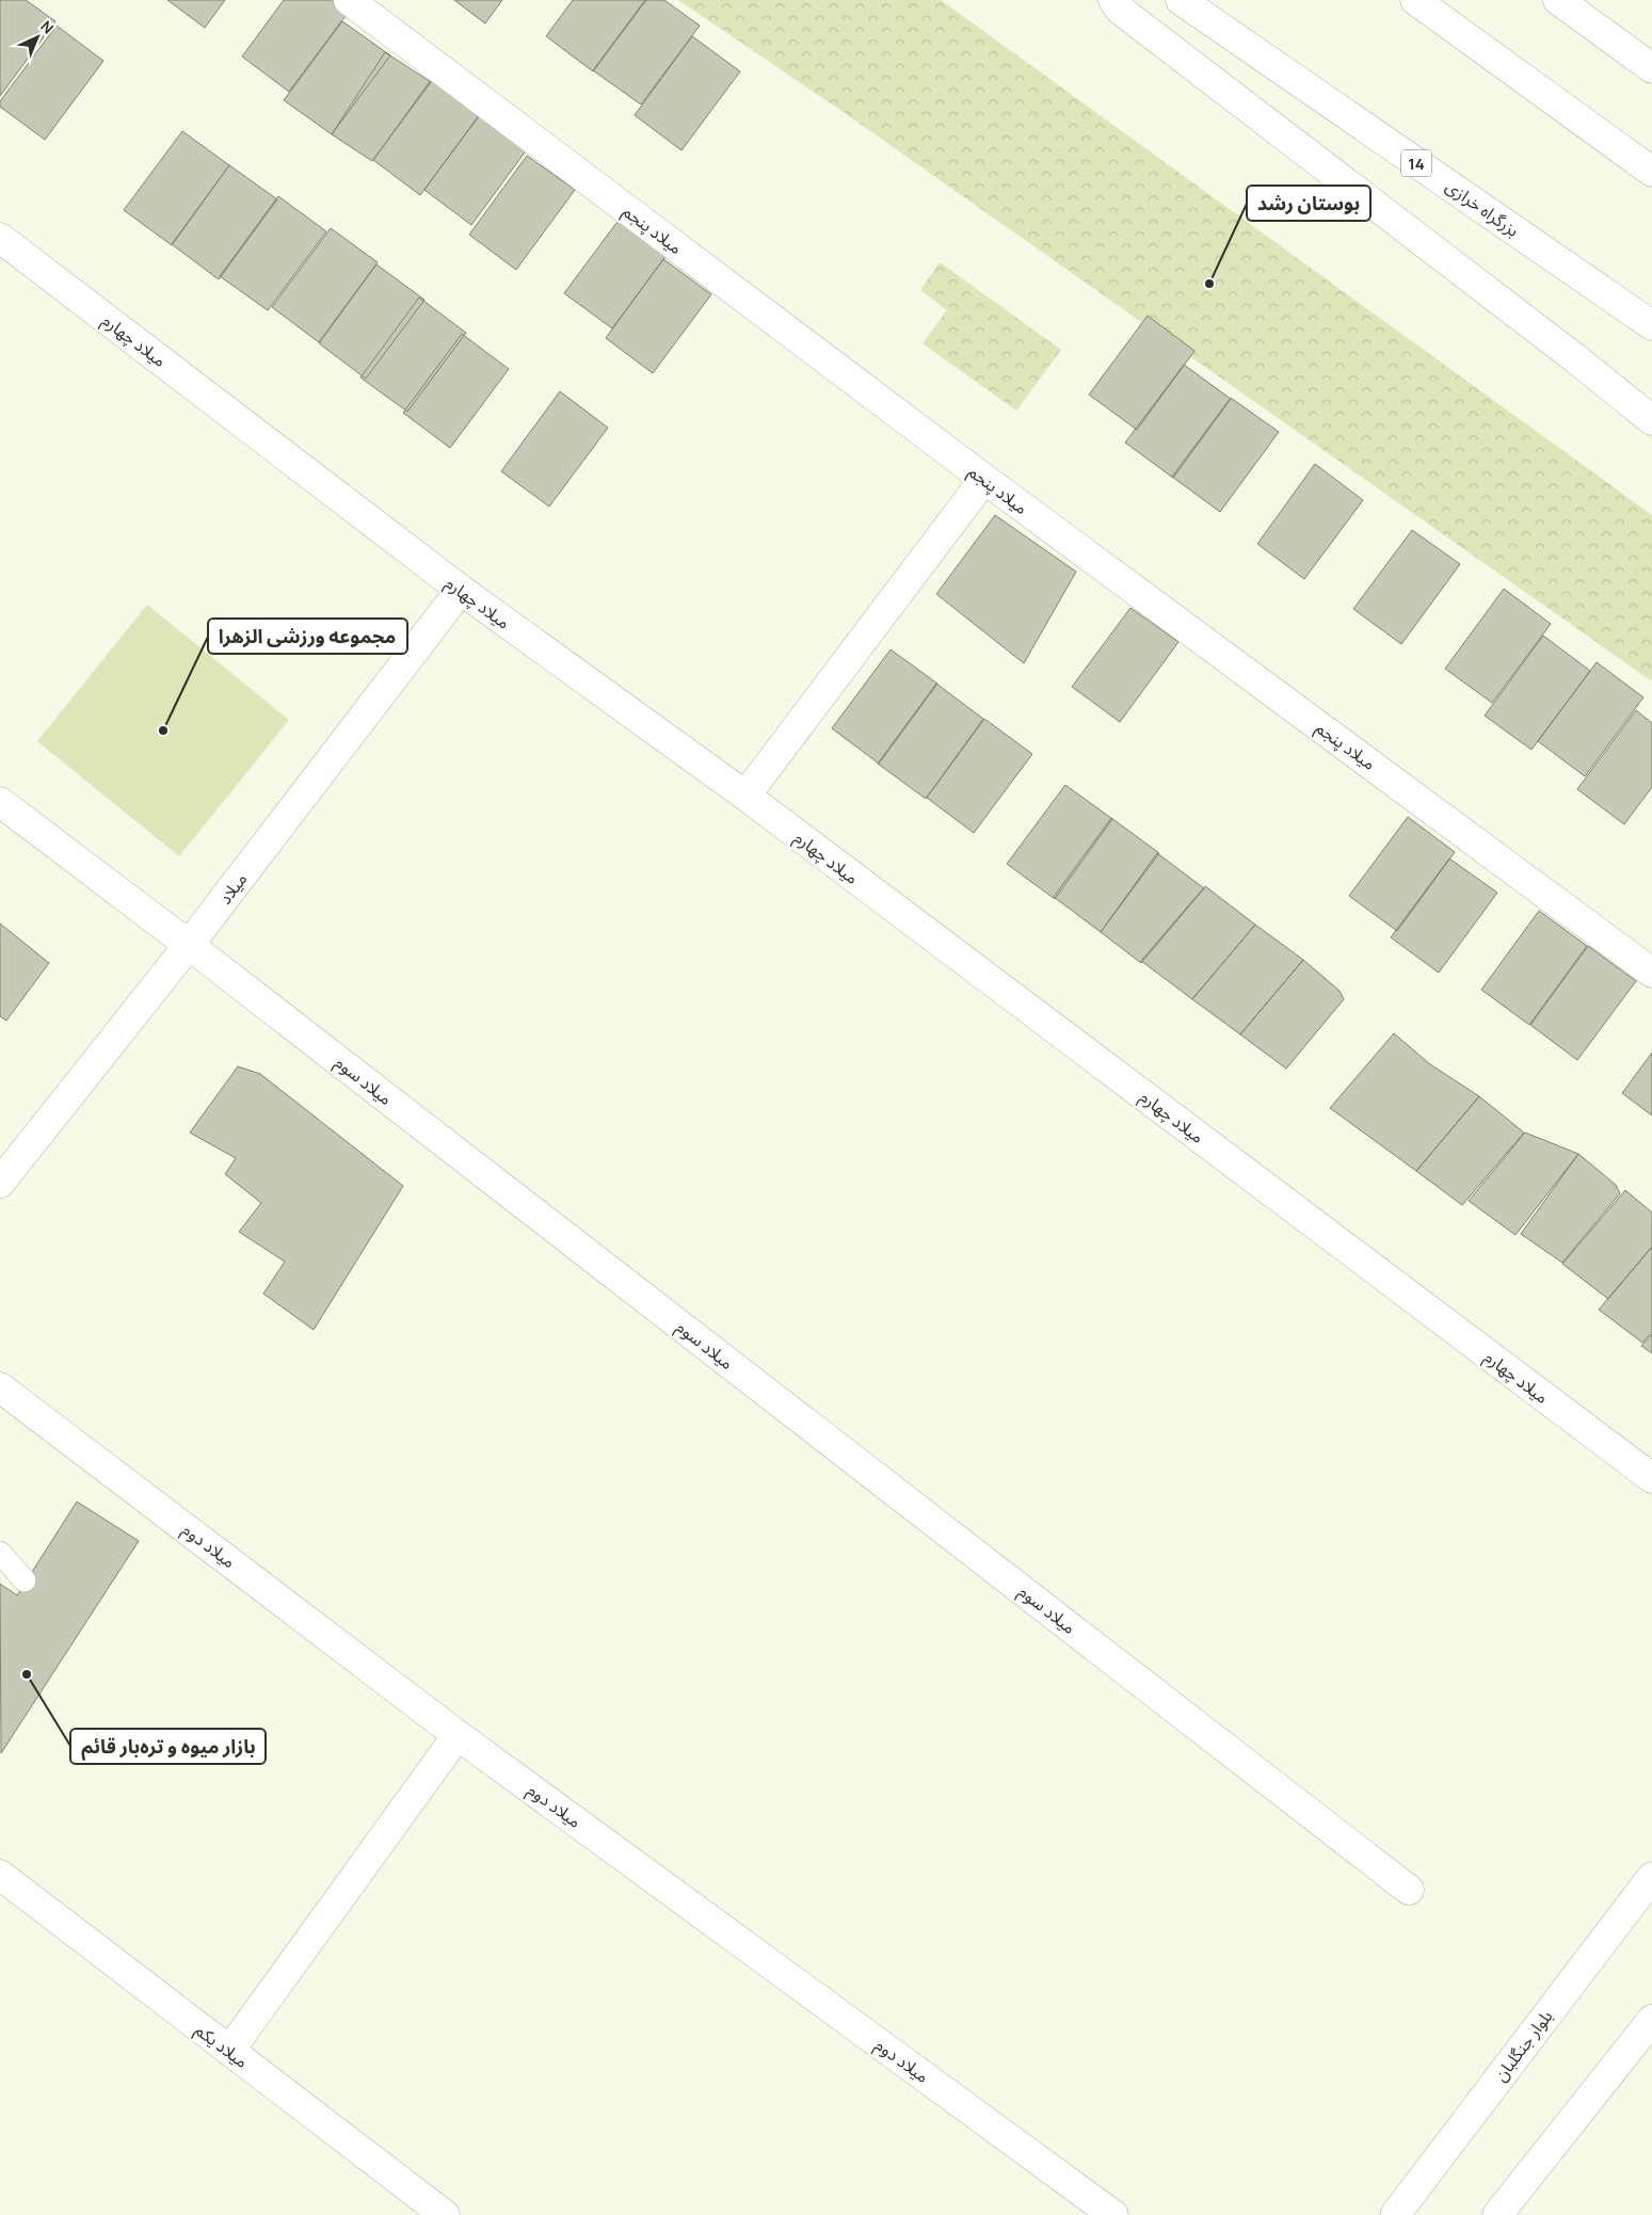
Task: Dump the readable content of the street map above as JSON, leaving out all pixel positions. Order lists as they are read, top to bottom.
{
  "streets": {
    "main road": [
      "14",
      "بزرگراه خرازی",
      "میلاد پنجم",
      "میلاد چهارم",
      "میلاد",
      "میلاد سوم",
      "میلاد دوم",
      "میلاد یکم",
      "بلوار جنگلبان"
    ]
  },
  "crossings": [
    ["میلاد چهارم", "میلاد"],
    ["میلاد", "میلاد سوم"]
  ],
  "places": ["بوستان رشد", "مجموعه ورزشی الزهرا", "بازار میوه و تره‌بار قائم"],
  "north": "top right"
}
